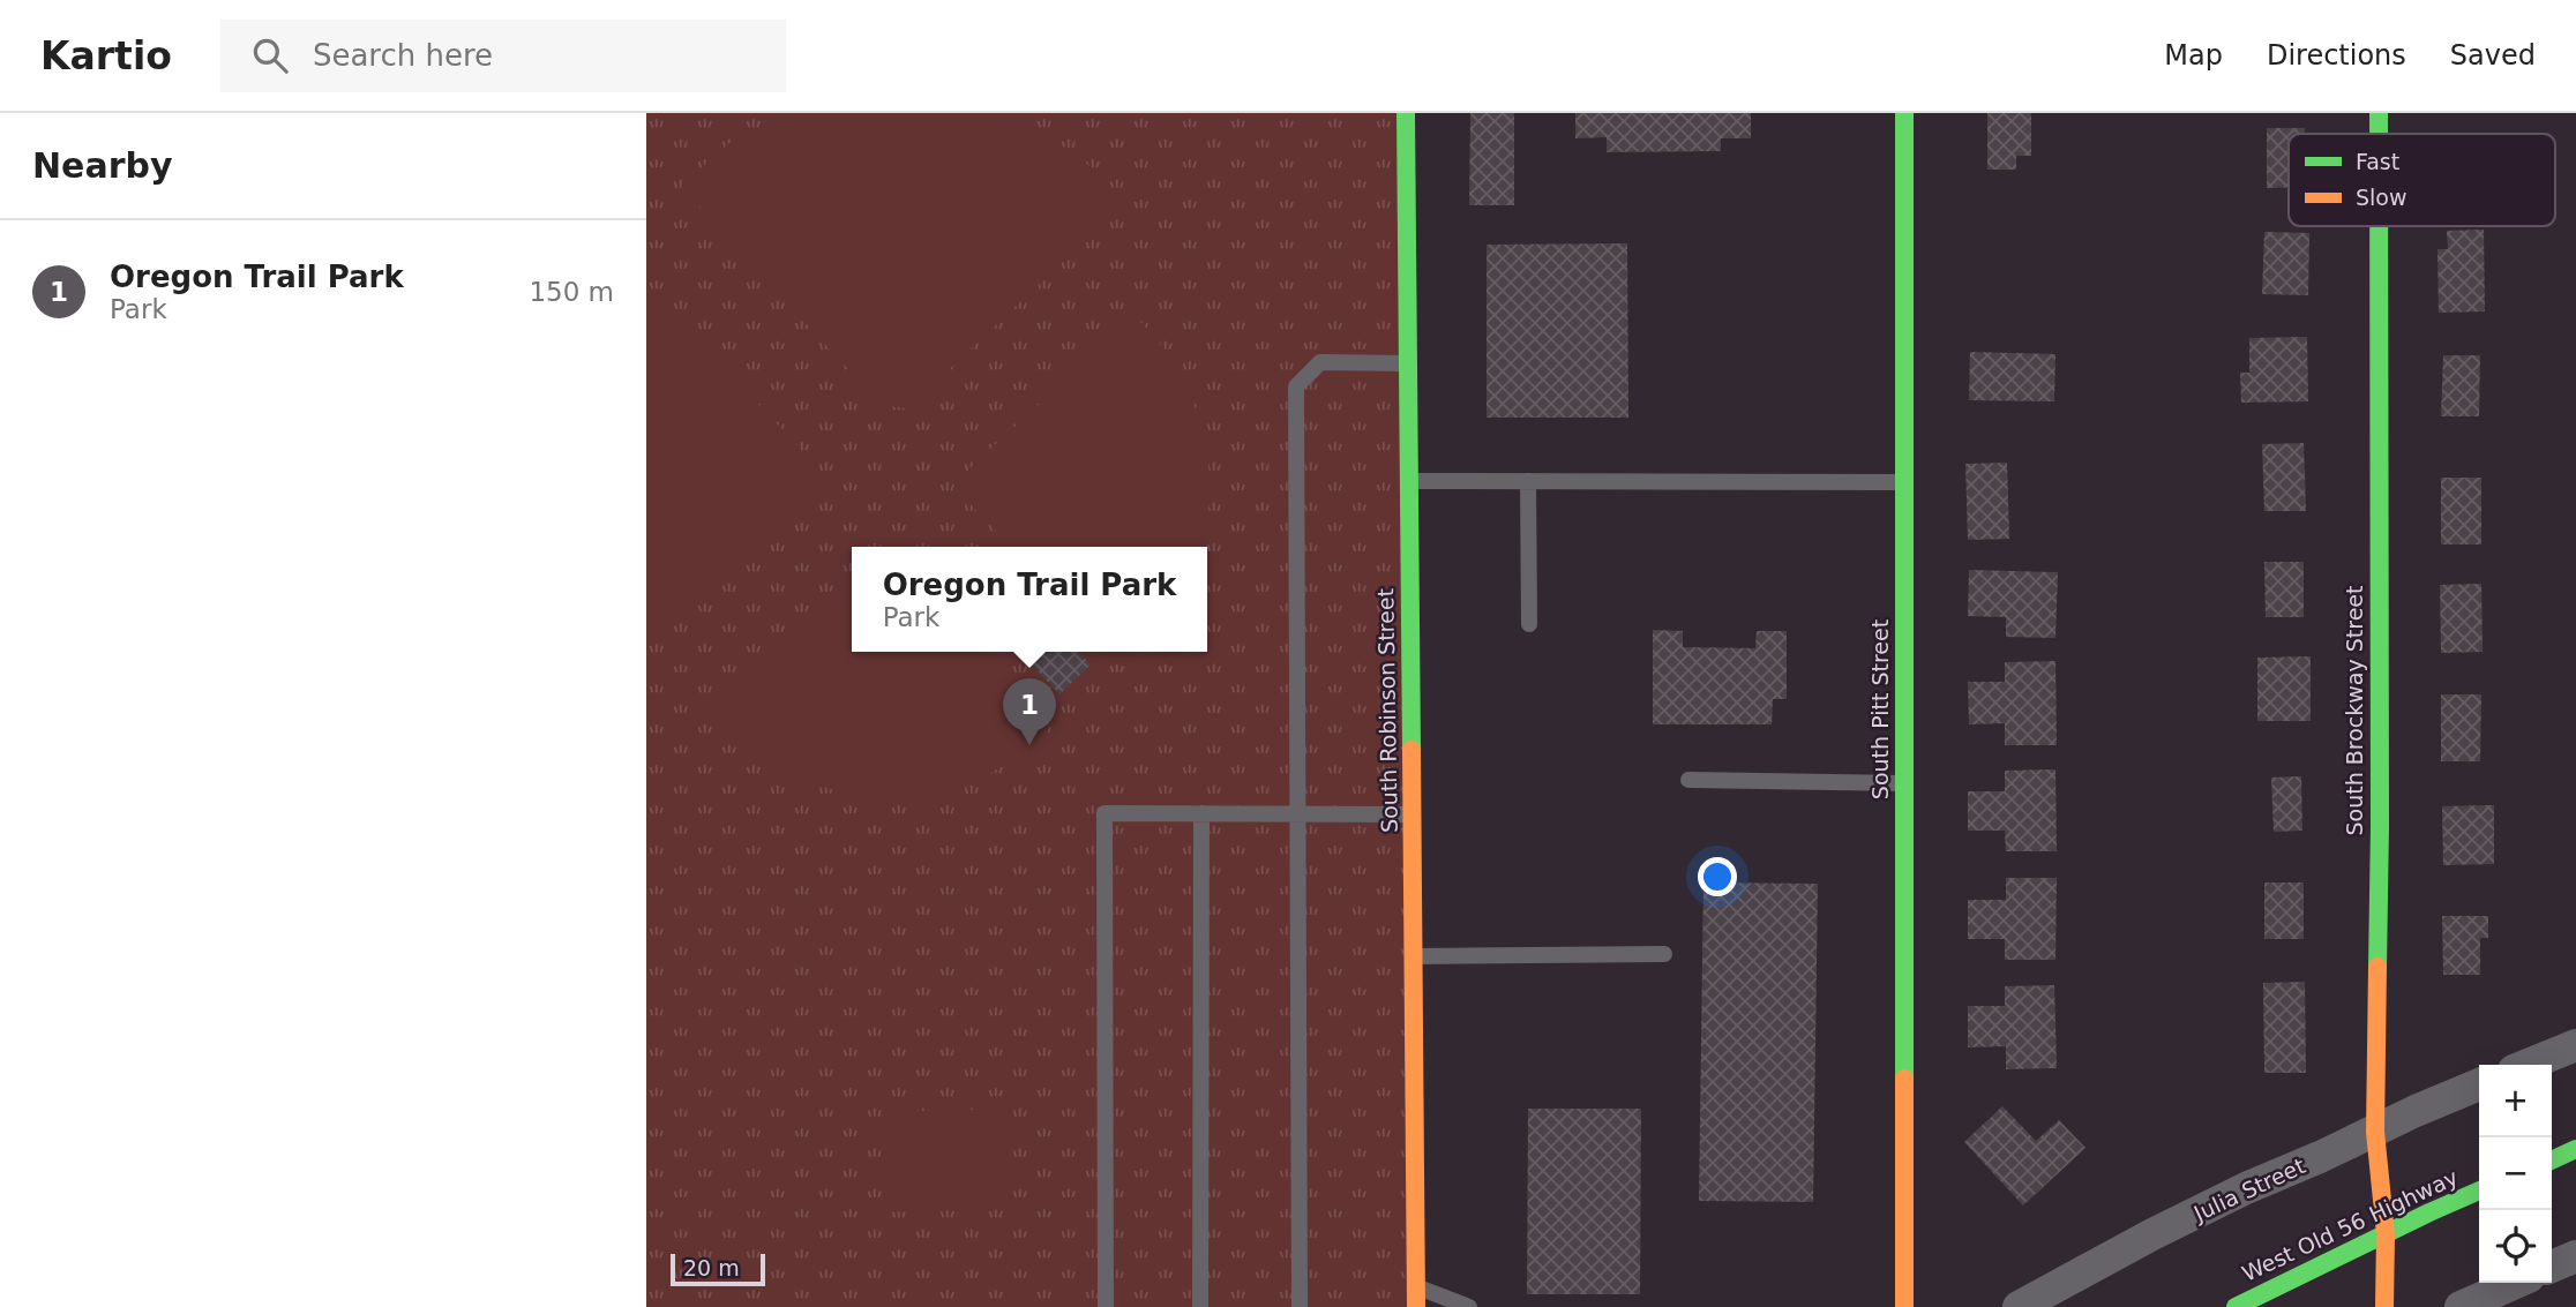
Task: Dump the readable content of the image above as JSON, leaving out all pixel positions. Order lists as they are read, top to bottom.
{
  "streets": {
    "street": [
      "South Pitt Street",
      "South Robinson Street",
      "South Brockway Street",
      "Julia Street",
      "West Old 56 Highway"
    ]
  },
  "crossings": [
    ["South Brockway Street", "Julia Street"],
    ["South Brockway Street", "West Old 56 Highway"]
  ],
  "legend": ["Fast", "Slow"],
  "scale_bar": "20 m",
  "page": {
    "header": "Kartio",
    "search": "Search here",
    "nav": ["Map", "Directions", "Saved"],
    "heading": "Nearby",
    "list": [
      {
        "mark": "1",
        "name": "Oregon Trail Park",
        "note": "Park",
        "value": "150 m"
      }
    ],
    "popup": ["Oregon Trail Park", "Park"],
    "pins": "1",
    "map_buttons": ["+", "−"],
    "scale": "20 m"
  }
}
